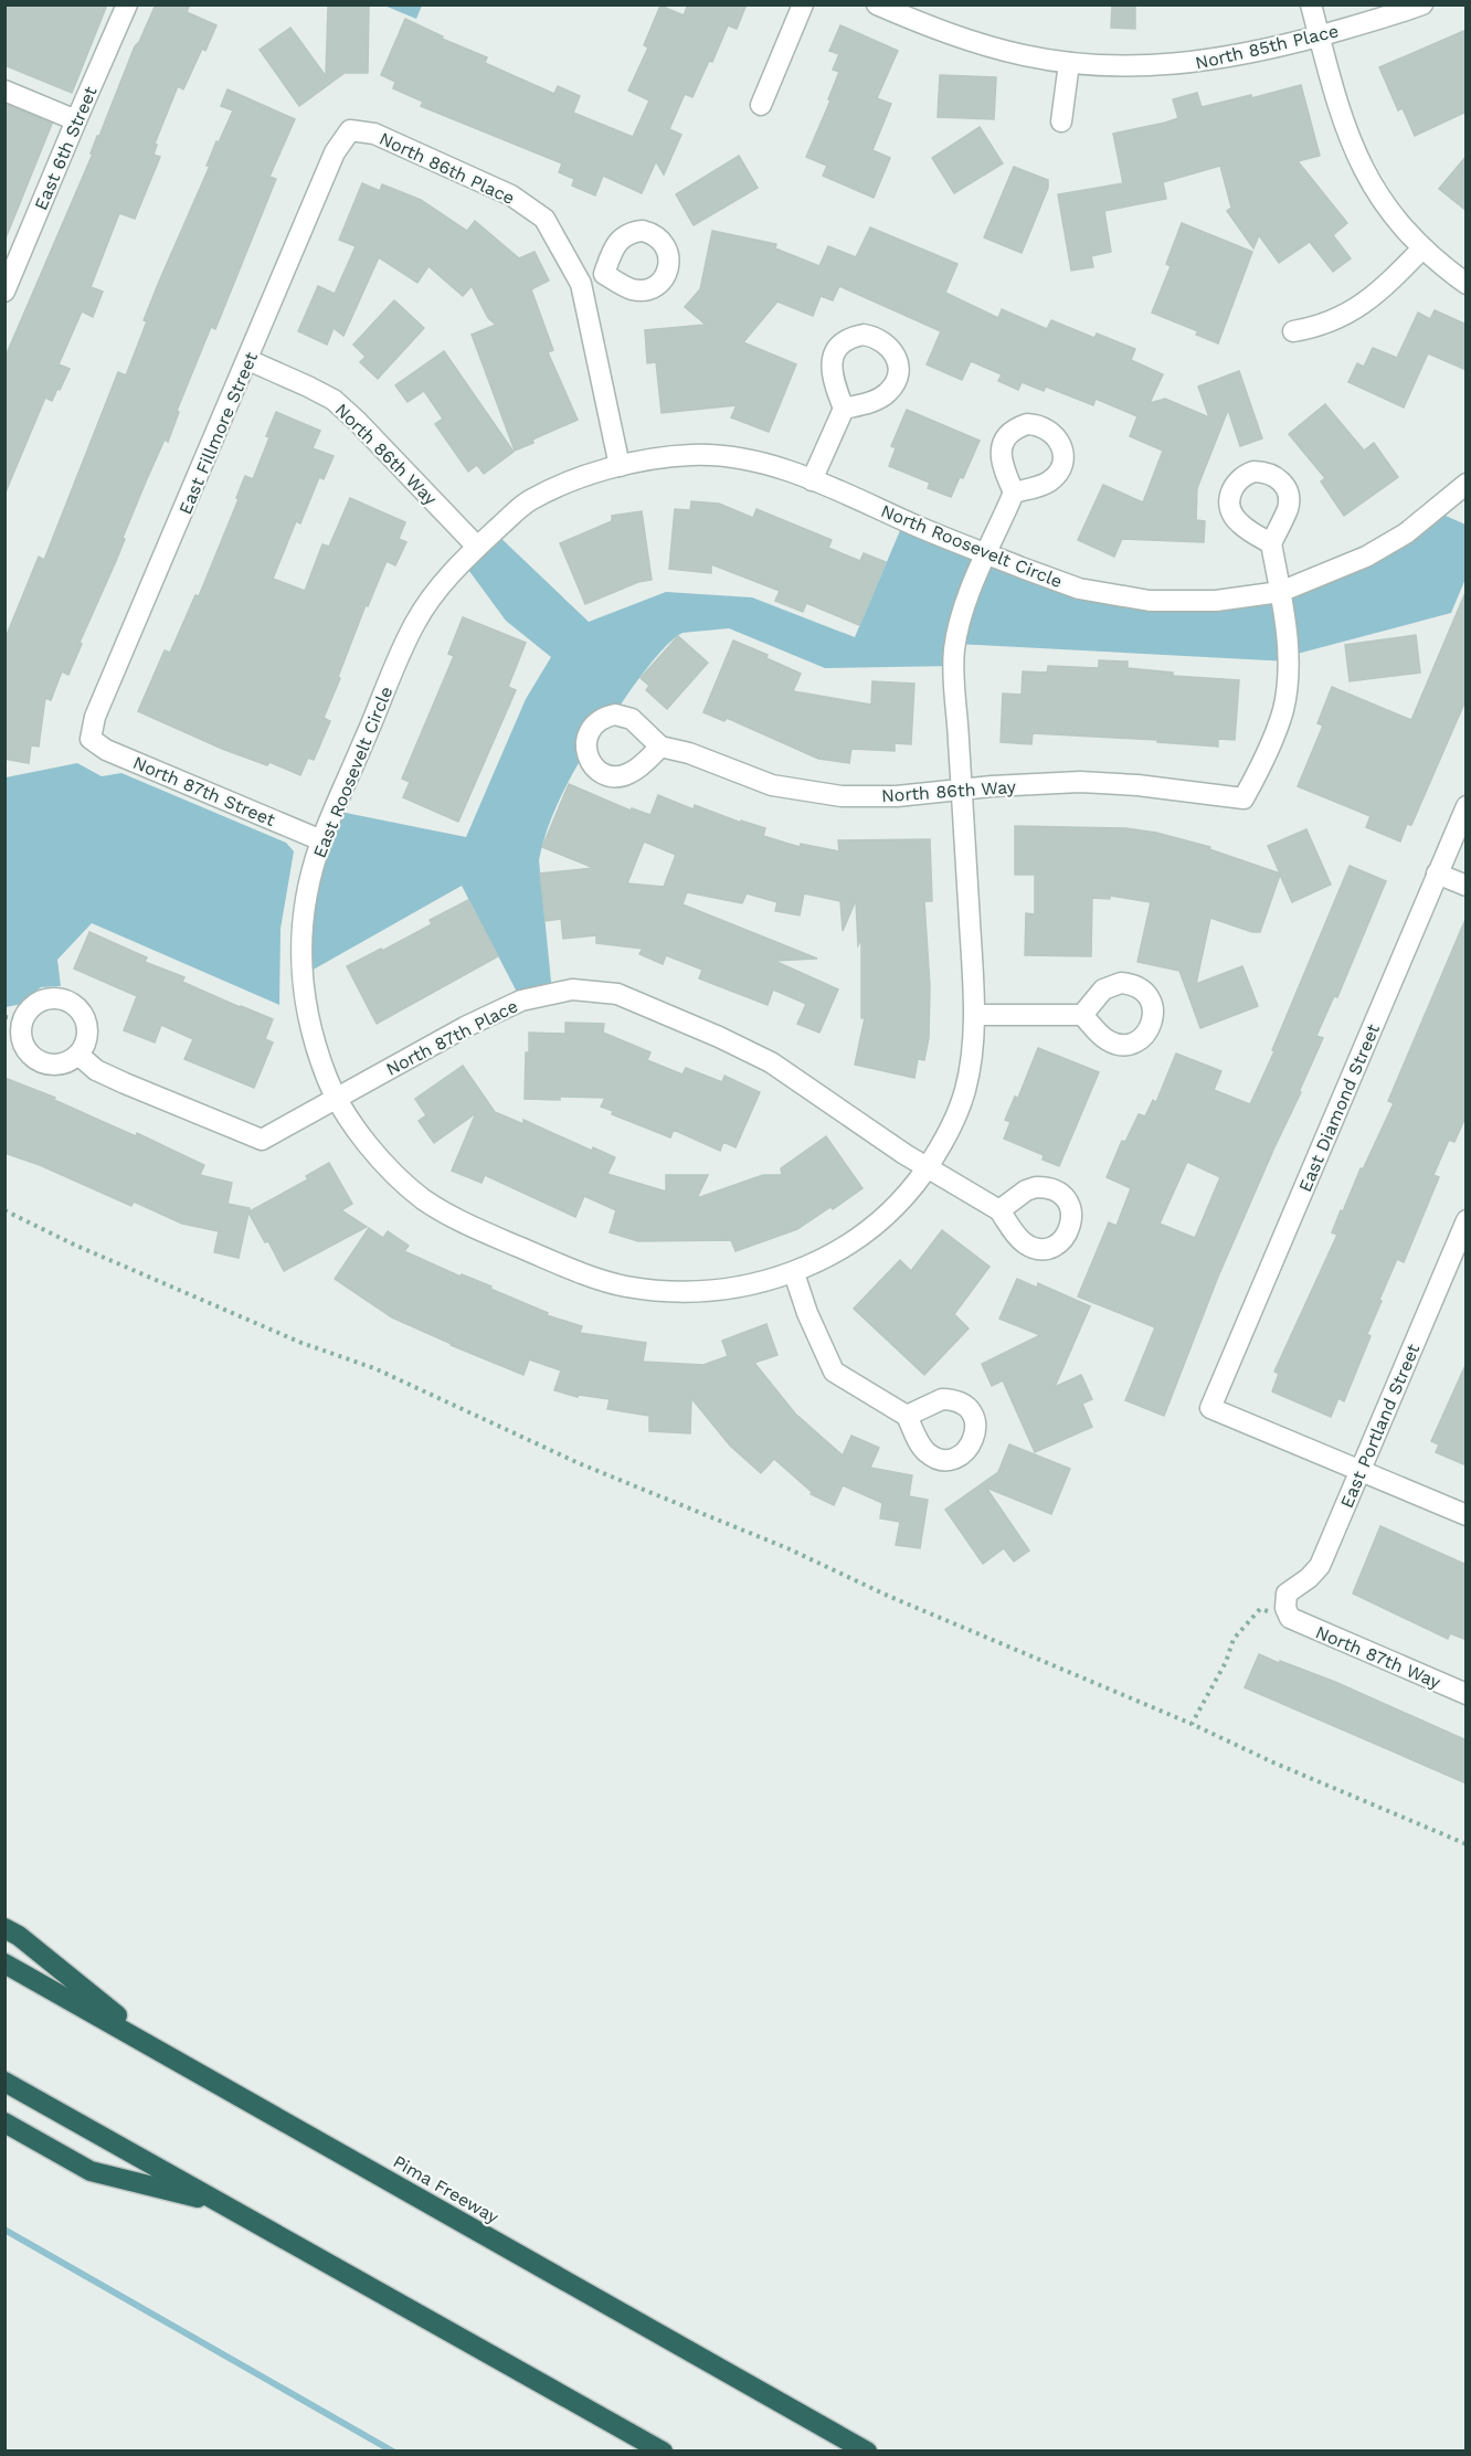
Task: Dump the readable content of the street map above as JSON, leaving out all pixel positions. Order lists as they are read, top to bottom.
{
  "streets": {
    "highway": ["Pima Freeway"],
    "street": [
      "North 85th Place",
      "East 6th Street",
      "North 86th Place",
      "East Fillmore Street",
      "North 86th Way",
      "North Roosevelt Circle",
      "East Roosevelt Circle",
      "North 87th Street",
      "North 87th Place",
      "East Diamond Street",
      "East Portland Street",
      "North 87th Way"
    ]
  },
  "crossings": [
    ["North 86th Place", "East Fillmore Street"],
    ["North 86th Place", "North Roosevelt Circle"],
    ["East Fillmore Street", "North 86th Way"],
    ["East Fillmore Street", "North 87th Street"],
    ["North 86th Way", "North Roosevelt Circle"],
    ["North 86th Way", "East Roosevelt Circle"],
    ["North Roosevelt Circle", "East Roosevelt Circle"],
    ["East Roosevelt Circle", "North 87th Street"],
    ["East Roosevelt Circle", "North 87th Place"],
    ["East Diamond Street", "East Portland Street"],
    ["East Portland Street", "North 87th Way"]
  ]
}
